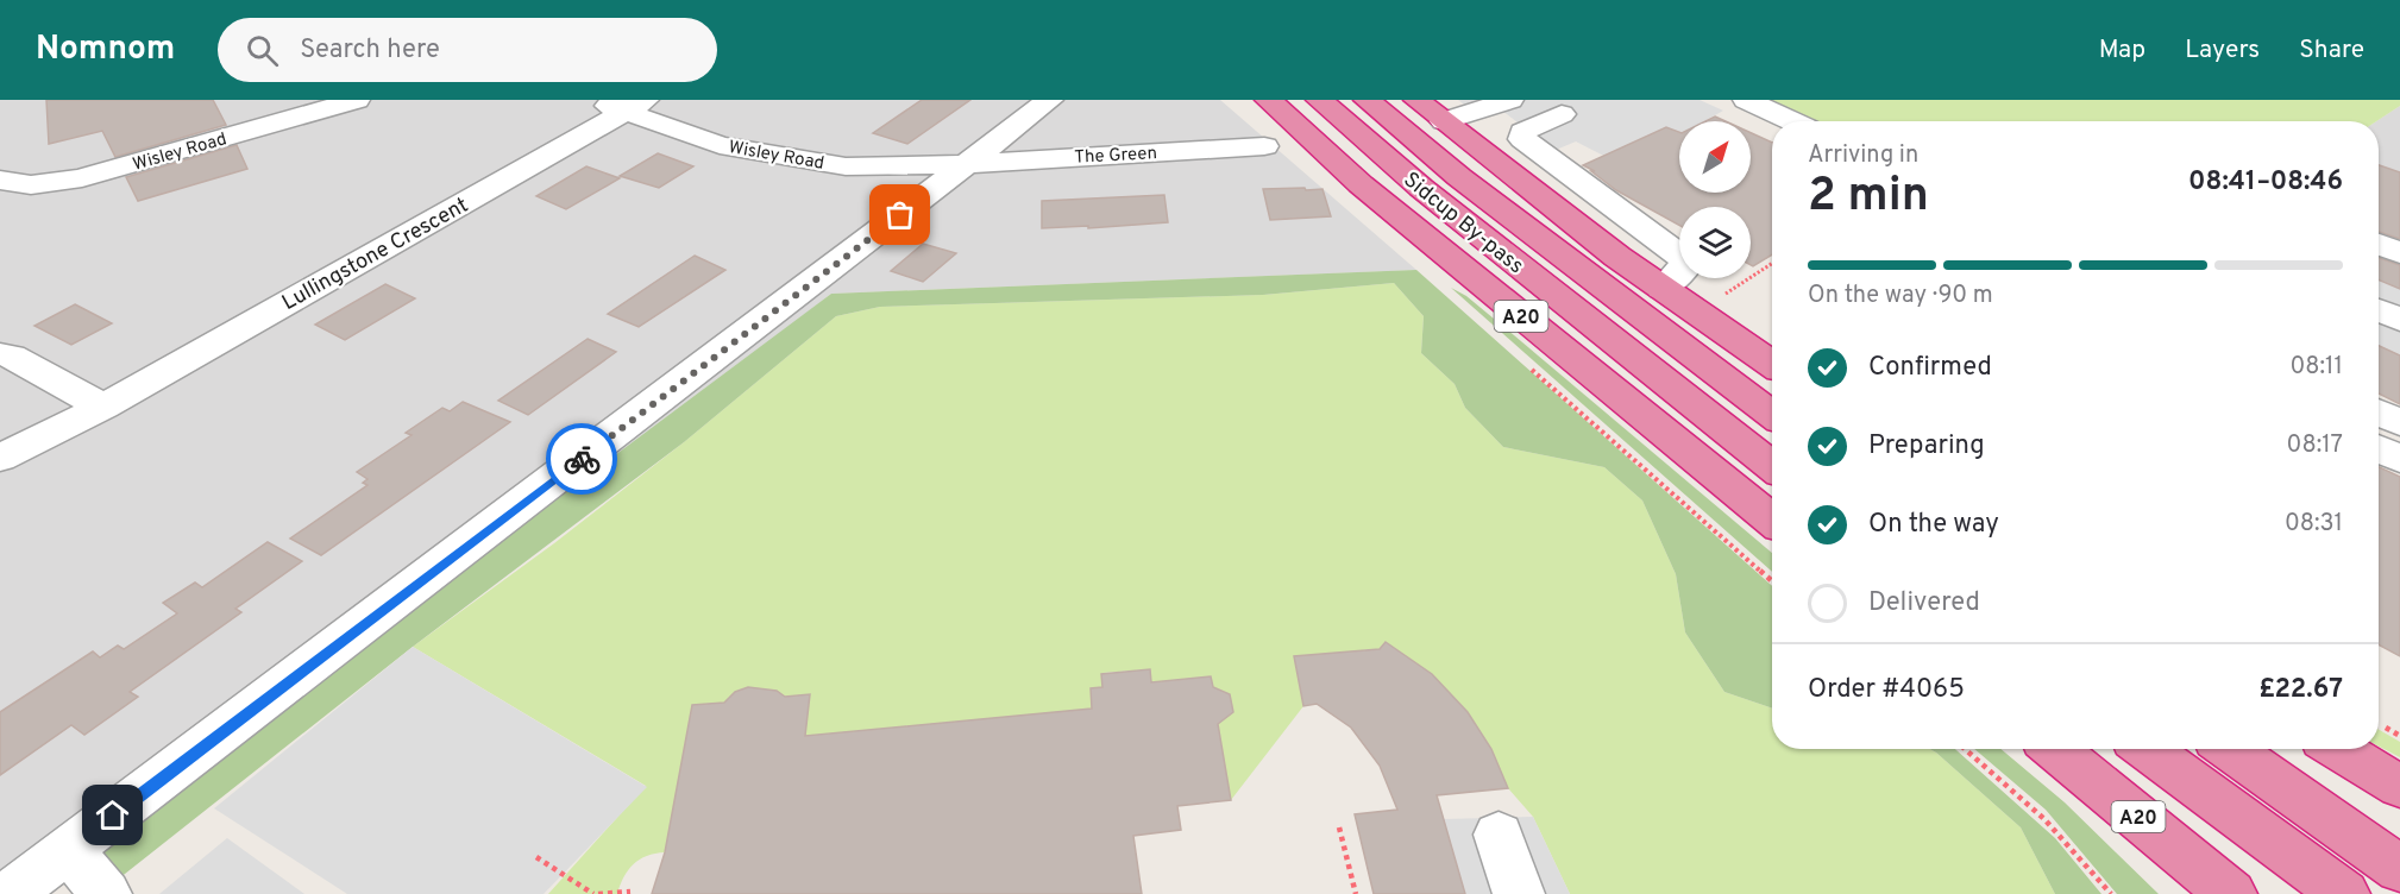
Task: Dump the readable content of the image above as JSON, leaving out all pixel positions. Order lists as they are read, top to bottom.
{
  "streets": {
    "highway": ["Sidcup By-pass", "A20"],
    "street": ["Wisley Road", "The Green", "Lullingstone Crescent"]
  },
  "crossings": [
    ["Wisley Road", "The Green"],
    ["Wisley Road", "Lullingstone Crescent"]
  ],
  "north": "top right",
  "page": {
    "header": "Nomnom",
    "search": "Search here",
    "nav": ["Map", "Layers", "Share"],
    "heading": ["2 min", "Arriving in", "08:41–08:46"],
    "panel": ["Order #4065", "£22.67"],
    "bar": "On the way · 90 m",
    "list": [
      ["Confirmed", "08:11"],
      ["Preparing", "08:17"],
      ["On the way", "08:31"],
      "Delivered"
    ]
  }
}
